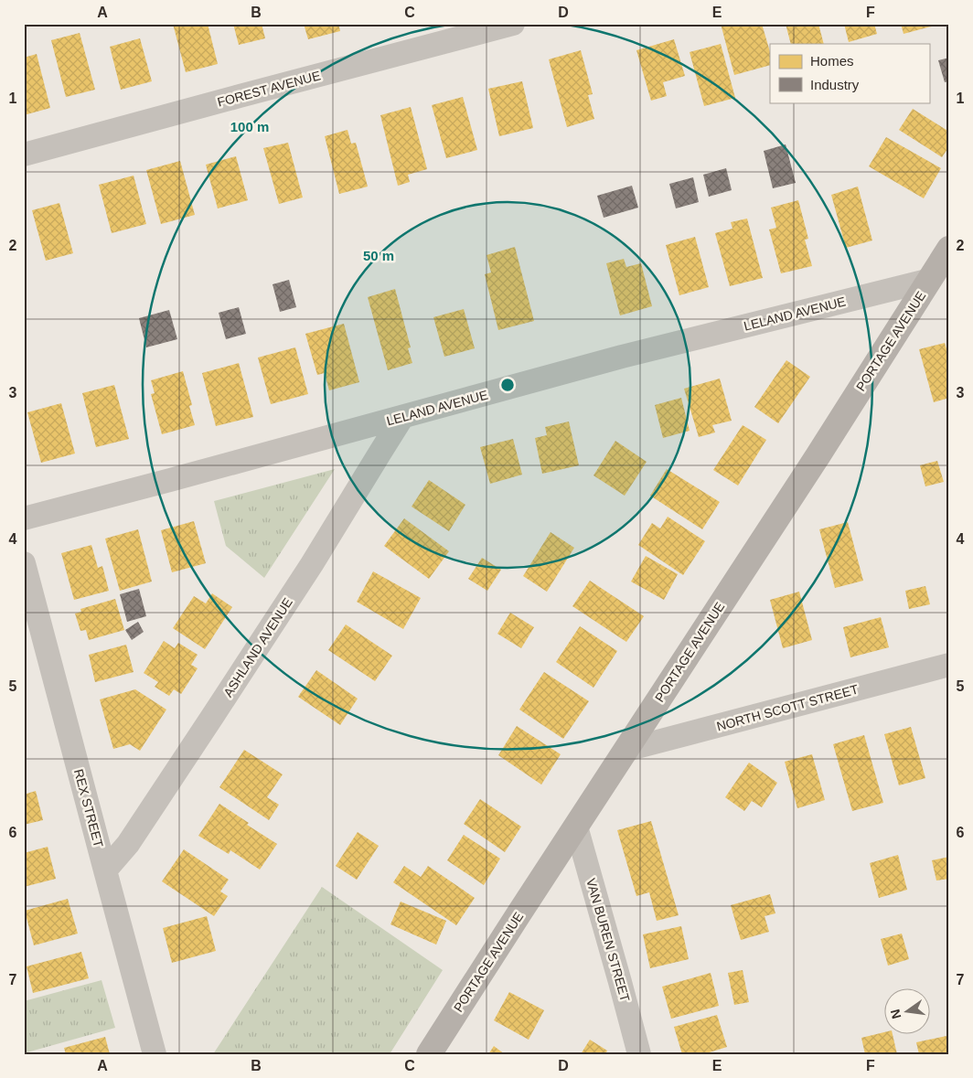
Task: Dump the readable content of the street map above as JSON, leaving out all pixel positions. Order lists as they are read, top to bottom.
{
  "streets": {
    "main road": ["PORTAGE AVENUE"],
    "street": [
      "FOREST AVENUE",
      "LELAND AVENUE",
      "ASHLAND AVENUE",
      "NORTH SCOTT STREET",
      "REX STREET",
      "VAN BUREN STREET"
    ]
  },
  "crossings": [
    ["LELAND AVENUE", "PORTAGE AVENUE"],
    ["LELAND AVENUE", "ASHLAND AVENUE"],
    ["PORTAGE AVENUE", "NORTH SCOTT STREET"],
    ["PORTAGE AVENUE", "VAN BUREN STREET"],
    ["ASHLAND AVENUE", "REX STREET"]
  ],
  "legend": ["Homes", "Industry"],
  "north": "left",
  "grid": {
    "columns": [
      "A",
      "B",
      "C",
      "D",
      "E",
      "F"
    ],
    "rows": [
      "1",
      "2",
      "3",
      "4",
      "5",
      "6",
      "7"
    ]
  },
  "rings": ["100 m", "50 m"]
}
